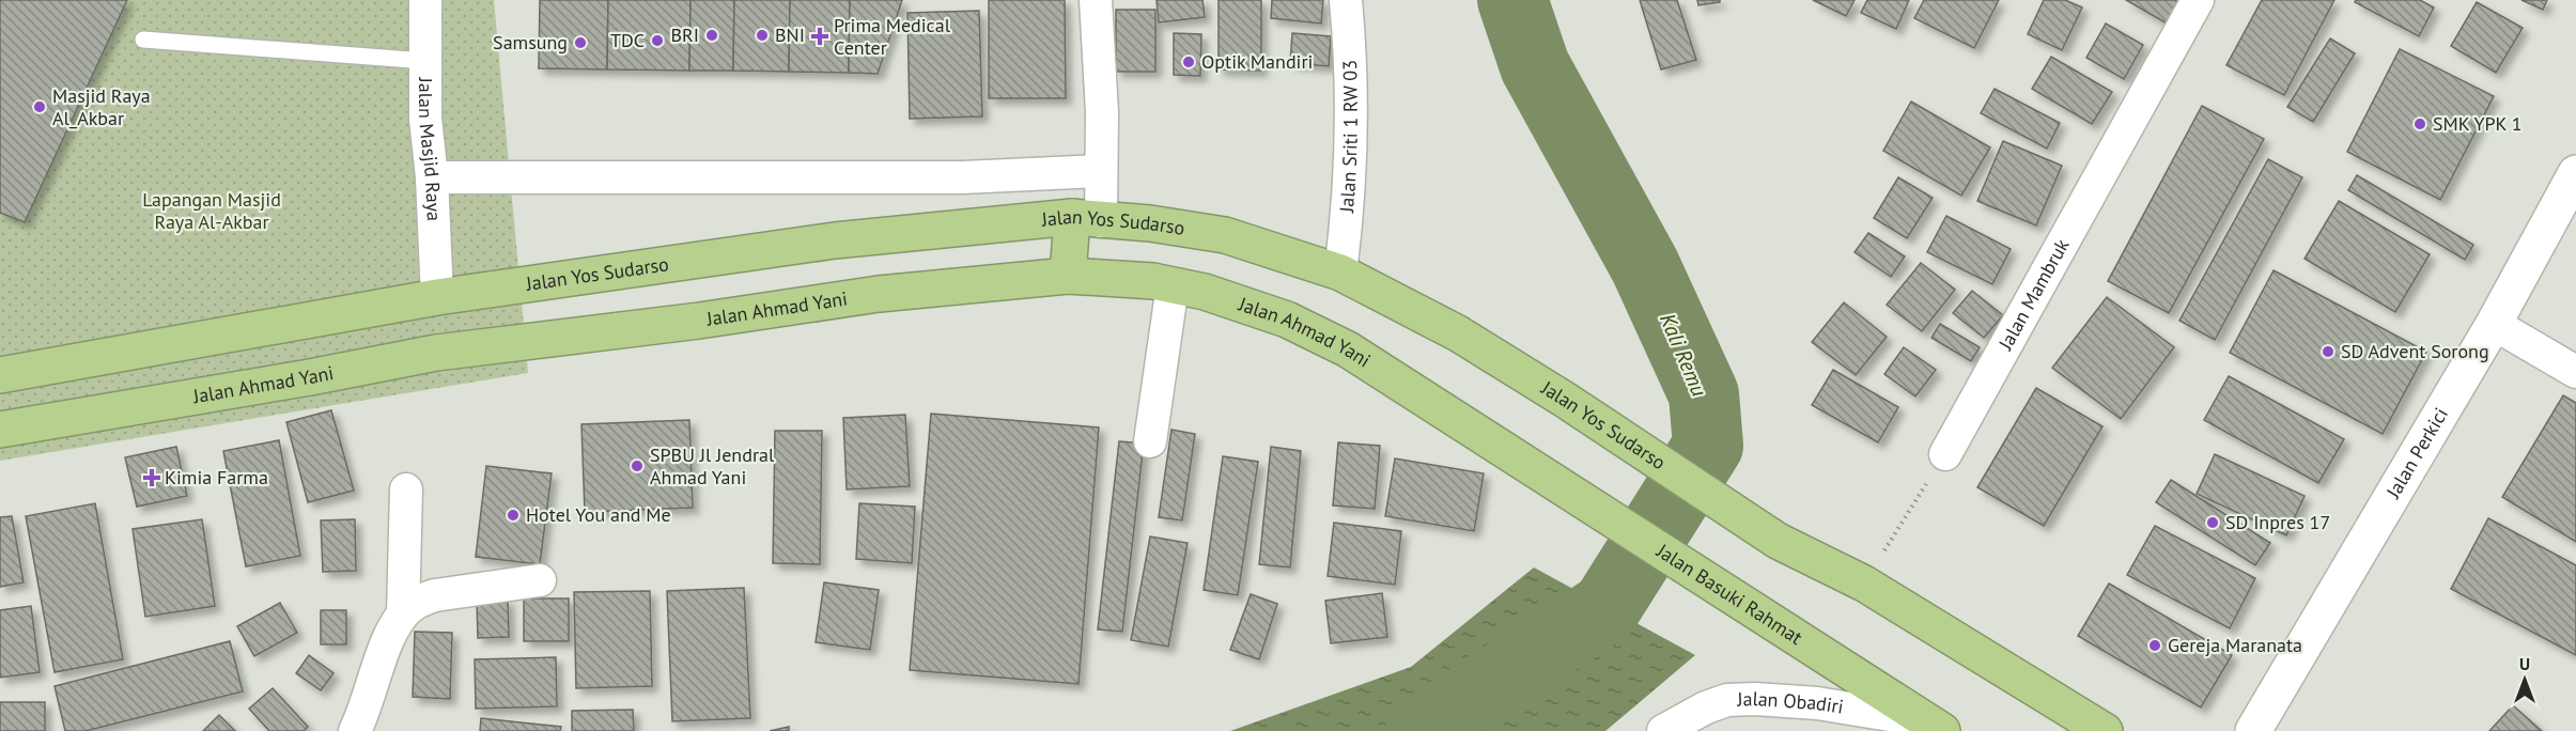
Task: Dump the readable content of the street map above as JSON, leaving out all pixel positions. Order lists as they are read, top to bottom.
{
  "streets": {
    "highway": ["Jalan Yos Sudarso", "Jalan Ahmad Yani", "Jalan Basuki Rahmat"],
    "street": [
      "Jalan Sriti 1 RW 03",
      "Jalan Masjid Raya",
      "Jalan Mambruk",
      "Jalan Perkici",
      "Jalan Obadiri"
    ]
  },
  "crossings": [
    ["Jalan Sriti 1 RW 03", "Jalan Yos Sudarso"],
    ["Jalan Masjid Raya", "Jalan Yos Sudarso"],
    ["Jalan Ahmad Yani", "Jalan Basuki Rahmat"],
    ["Jalan Basuki Rahmat", "Jalan Obadiri"]
  ],
  "water": ["Kali Remu"],
  "parks": ["Lapangan Masjid Raya Al-Akbar"],
  "places": {
    "other": [
      "BRI",
      "BNI",
      "TDC",
      "Samsung",
      "Optik Mandiri",
      "Masjid Raya Al_Akbar",
      "SMK YPK 1",
      "SD Advent Sorong",
      "SPBU Jl Jendral Ahmad Yani",
      "Hotel You and Me",
      "SD Inpres 17",
      "Gereja Maranata"
    ],
    "health": ["Prima Medical Center", "Kimia Farma"]
  },
  "north": "top"
}
